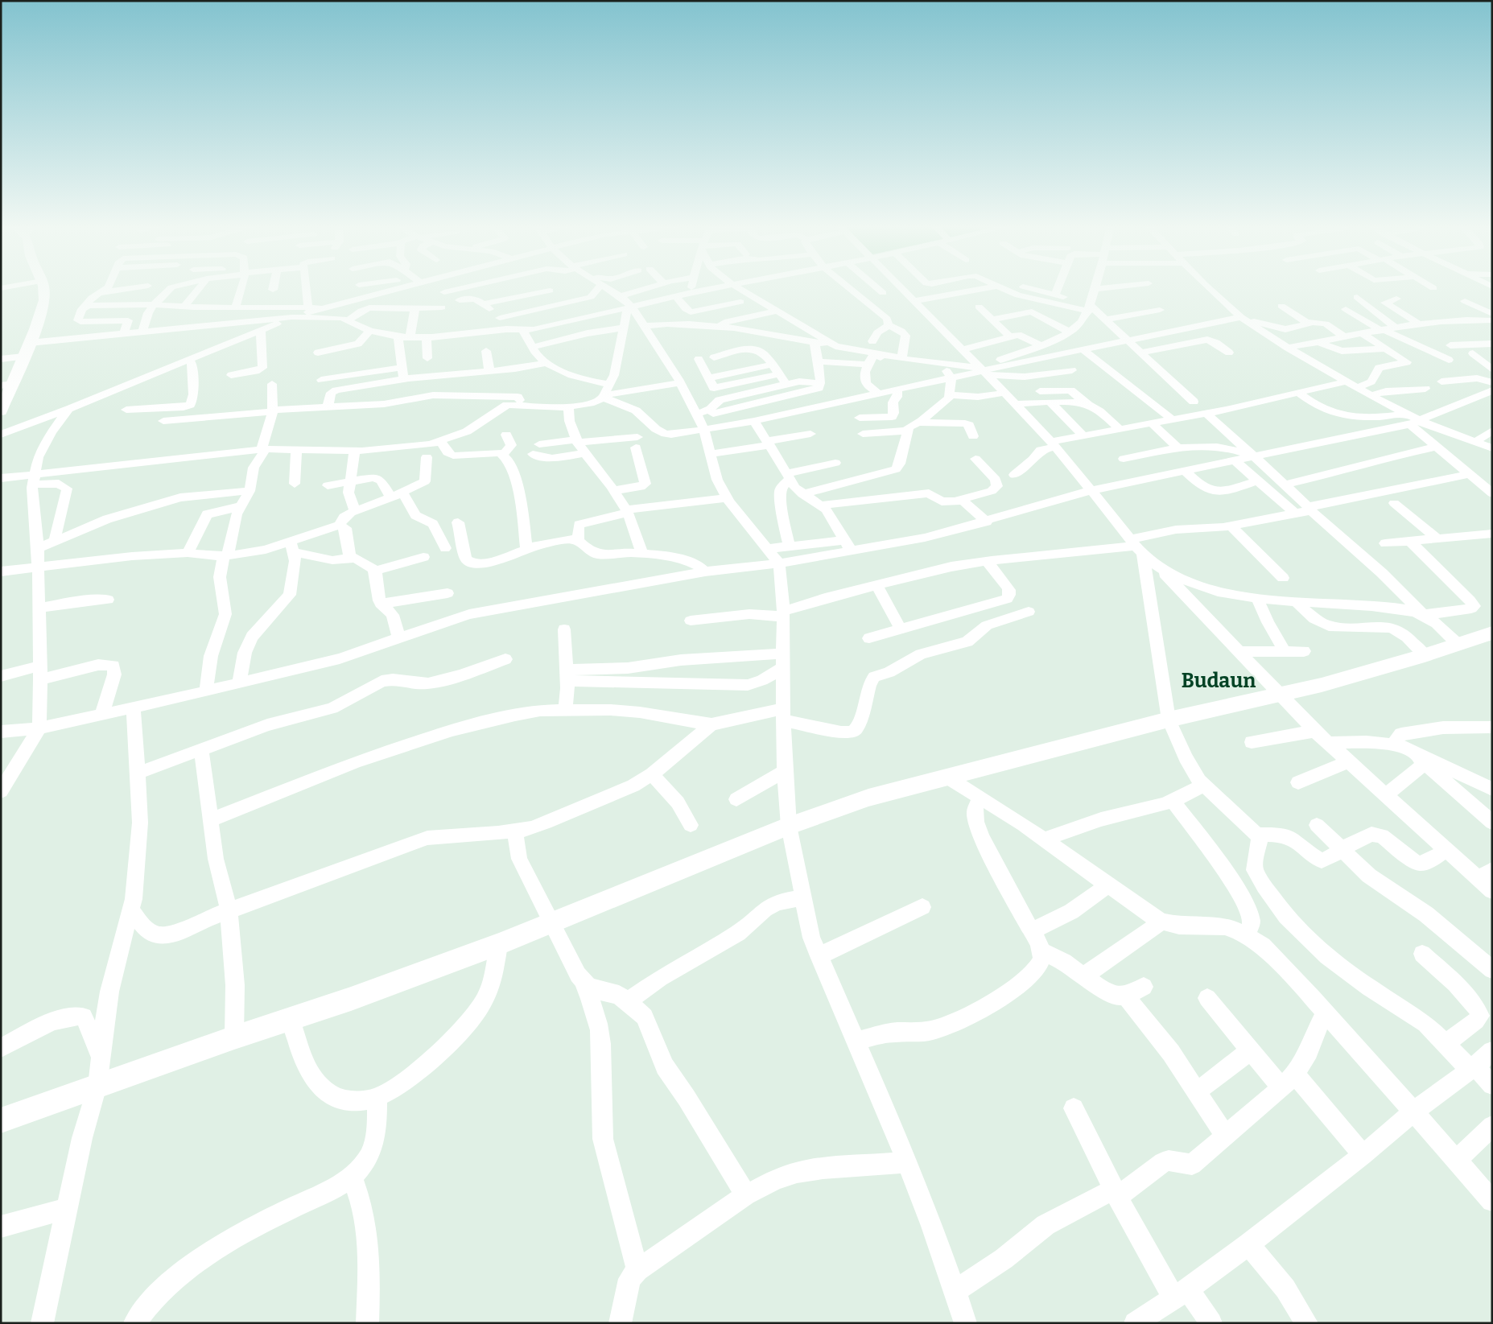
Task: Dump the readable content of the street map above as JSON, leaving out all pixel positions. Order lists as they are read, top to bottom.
{
  "districts": ["Budaun"]
}
